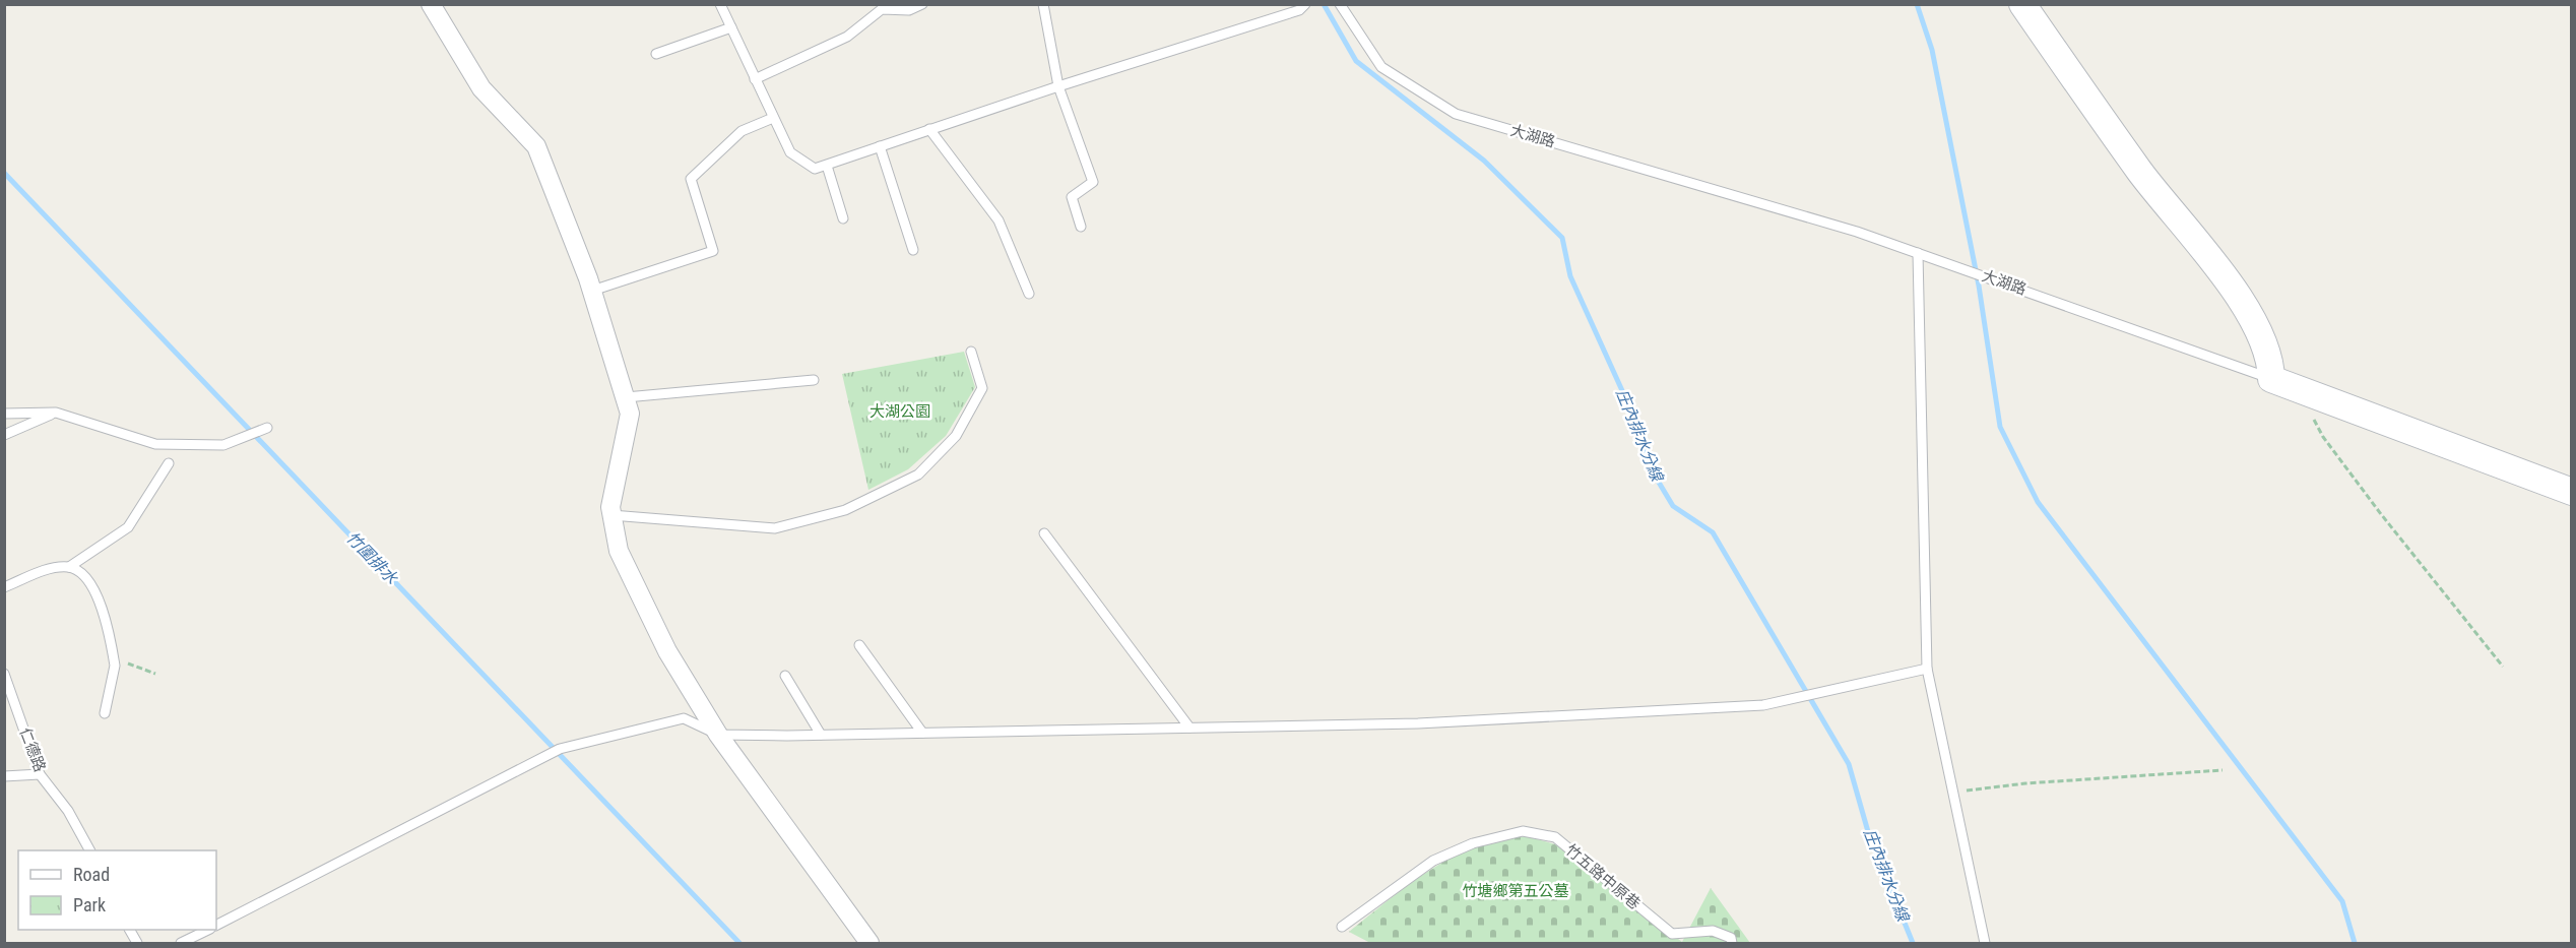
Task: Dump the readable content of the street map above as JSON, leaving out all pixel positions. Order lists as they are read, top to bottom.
{
  "streets": {
    "lane": ["大湖路", "仁德路", "竹五路中原巷"]
  },
  "water": ["庄內排水分線", "竹圍排水"],
  "parks": ["大湖公園", "竹塘鄉第五公墓"],
  "legend": ["Road", "Park"]
}
